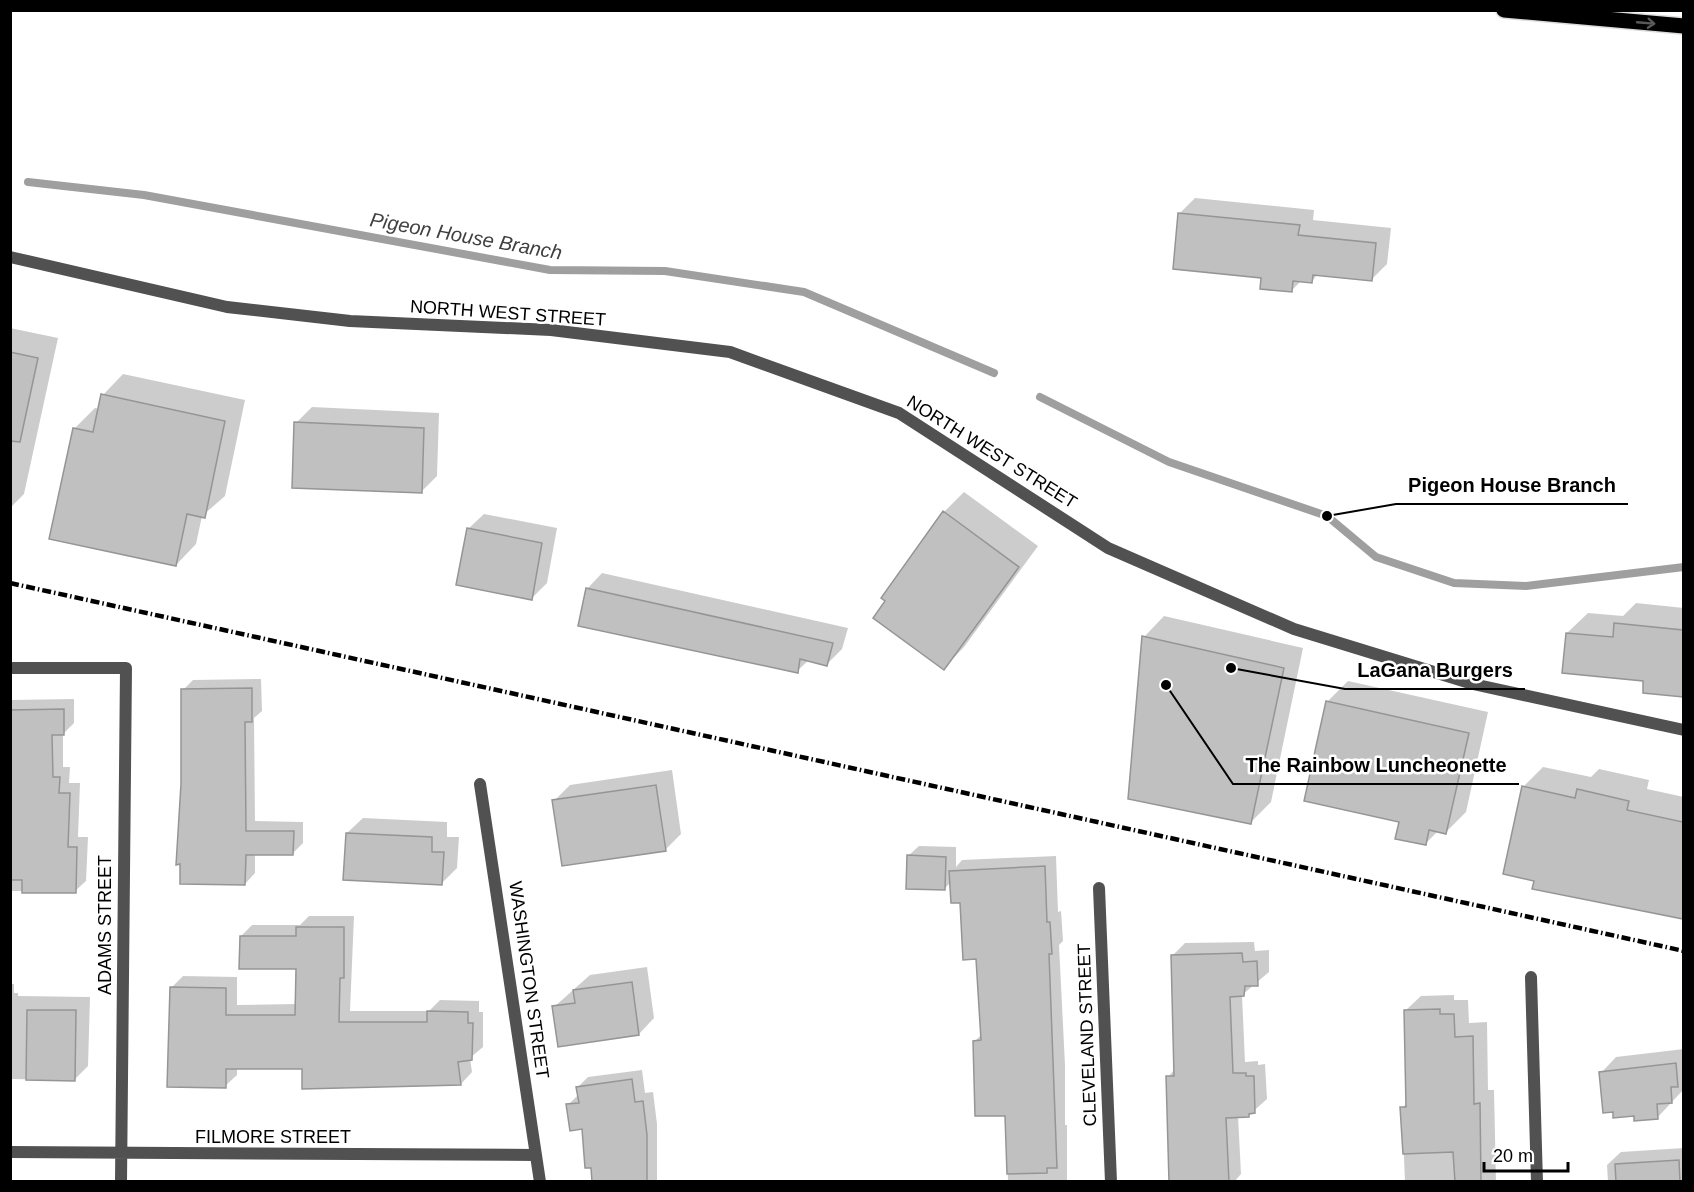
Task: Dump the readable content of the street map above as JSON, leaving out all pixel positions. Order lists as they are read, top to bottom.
{
  "streets": {
    "street": [
      "NORTH WEST STREET",
      "ADAMS STREET",
      "WASHINGTON STREET",
      "CLEVELAND STREET",
      "FILMORE STREET"
    ]
  },
  "crossings": [
    ["ADAMS STREET", "FILMORE STREET"],
    ["WASHINGTON STREET", "FILMORE STREET"]
  ],
  "water": ["Pigeon House Branch"],
  "places": ["Pigeon House Branch", "LaGana Burgers", "The Rainbow Luncheonette"],
  "scale_bar": "20 m"
}
